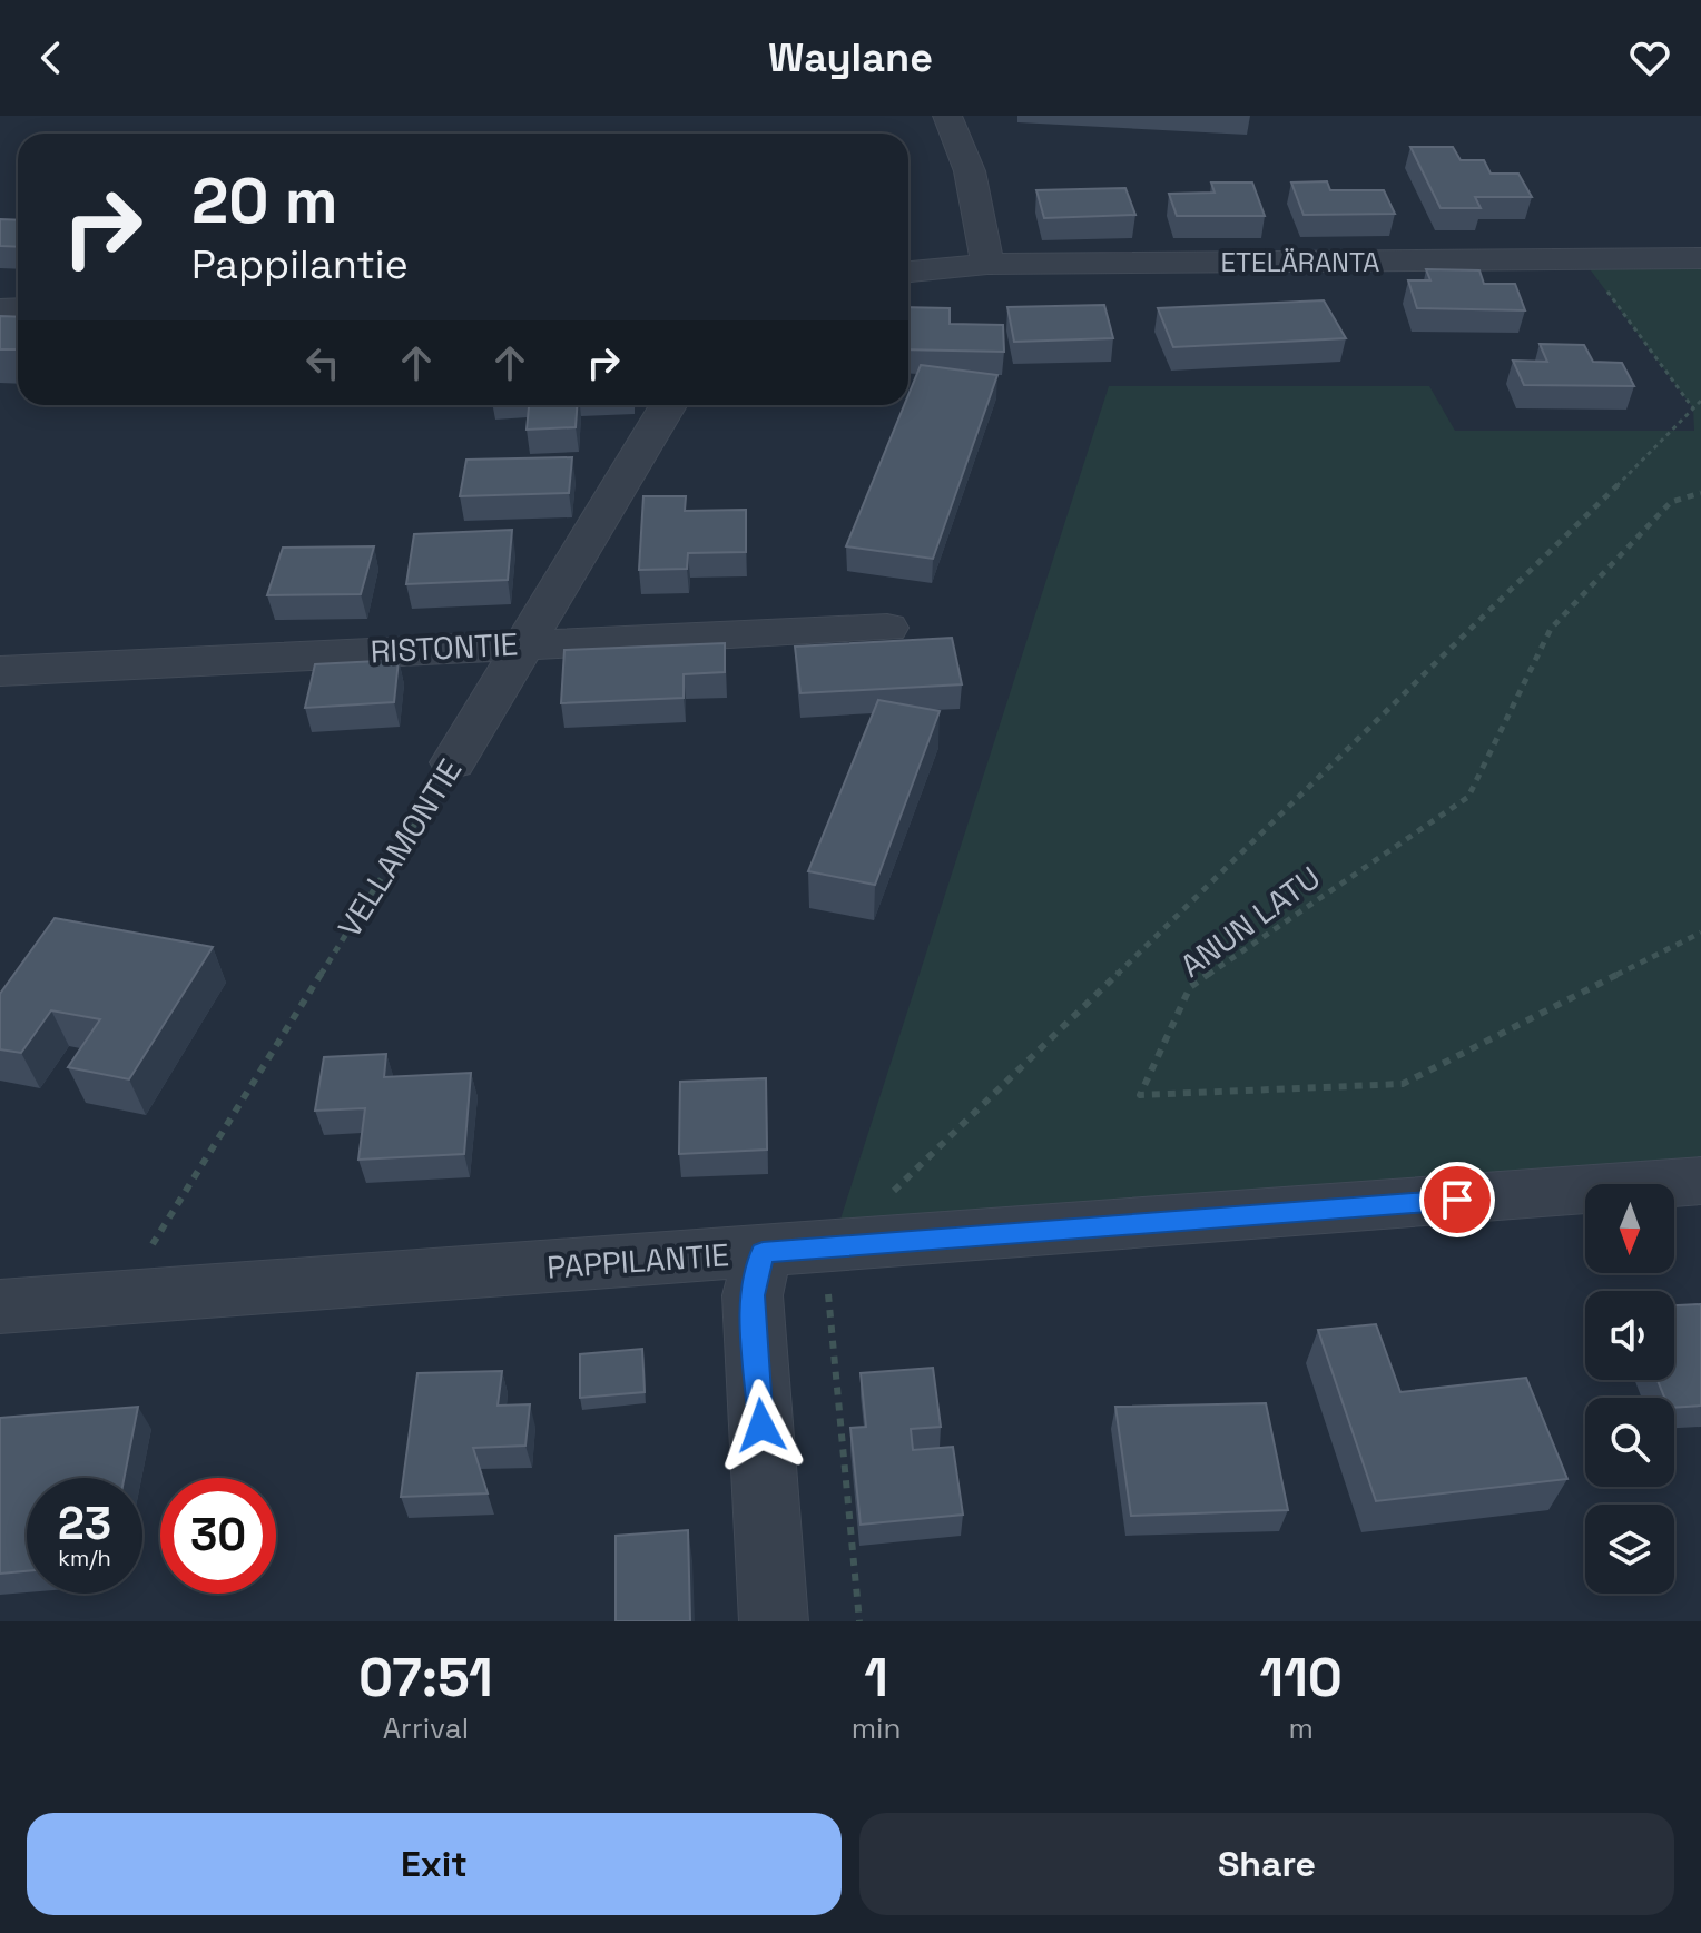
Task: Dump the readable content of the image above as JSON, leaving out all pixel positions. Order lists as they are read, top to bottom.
{
  "streets": {
    "street": [
      "ETELÄRANTA",
      "RISTONTIE",
      "VELLAMONTIE",
      "PAPPILANTIE"
    ],
    "path": ["ANUN LATU"]
  },
  "crossings": [
    ["RISTONTIE", "VELLAMONTIE"],
    ["VELLAMONTIE", "PAPPILANTIE"]
  ],
  "north": "bottom",
  "page": {
    "header": "Waylane",
    "turn": ["20 m", "Pappilantie"],
    "speed": "23 km/h",
    "limit": "30",
    "eta": [
      "07:51",
      "Arrival",
      "1",
      "min",
      "110",
      "m"
    ],
    "buttons": ["Exit", "Share"]
  }
}
